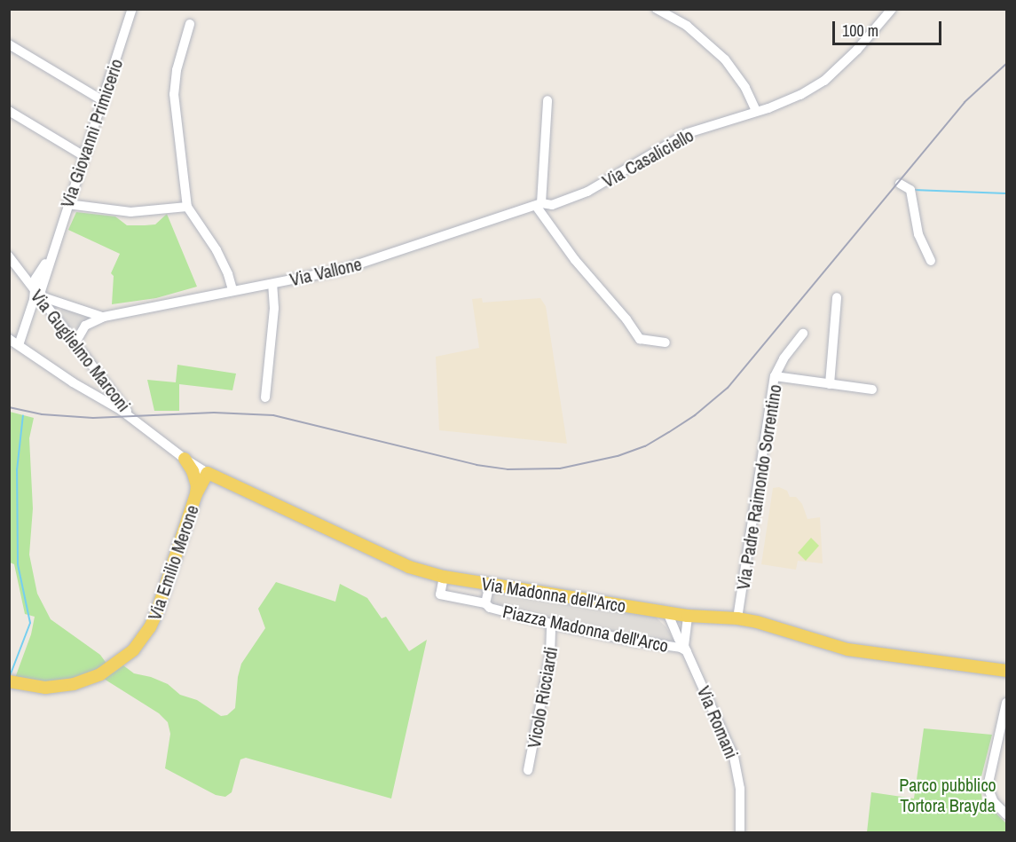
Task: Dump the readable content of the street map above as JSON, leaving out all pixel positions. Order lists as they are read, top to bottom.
{
  "streets": {
    "main road": ["Via Emilio Merone", "Via Madonna dell'Arco"],
    "street": [
      "Via Giovanni Primicerio",
      "Via Casaliciello",
      "Via Vallone",
      "Via Guglielmo Marconi",
      "Via Padre Raimondo Sorrentino",
      "Piazza Madonna dell'Arco",
      "Vicolo Ricciardi",
      "Via Romani"
    ]
  },
  "crossings": [
    ["Via Giovanni Primicerio", "Via Vallone"],
    ["Via Giovanni Primicerio", "Via Guglielmo Marconi"],
    ["Via Casaliciello", "Via Vallone"],
    ["Via Vallone", "Via Guglielmo Marconi"],
    ["Via Guglielmo Marconi", "Via Madonna dell'Arco"],
    ["Via Padre Raimondo Sorrentino", "Via Madonna dell'Arco"],
    ["Via Emilio Merone", "Via Madonna dell'Arco"],
    ["Via Madonna dell'Arco", "Piazza Madonna dell'Arco"],
    ["Via Madonna dell'Arco", "Via Romani"],
    ["Piazza Madonna dell'Arco", "Vicolo Ricciardi"],
    ["Piazza Madonna dell'Arco", "Via Romani"]
  ],
  "parks": ["Parco pubblico Tortora Brayda"],
  "scale_bar": "100 m"
}
